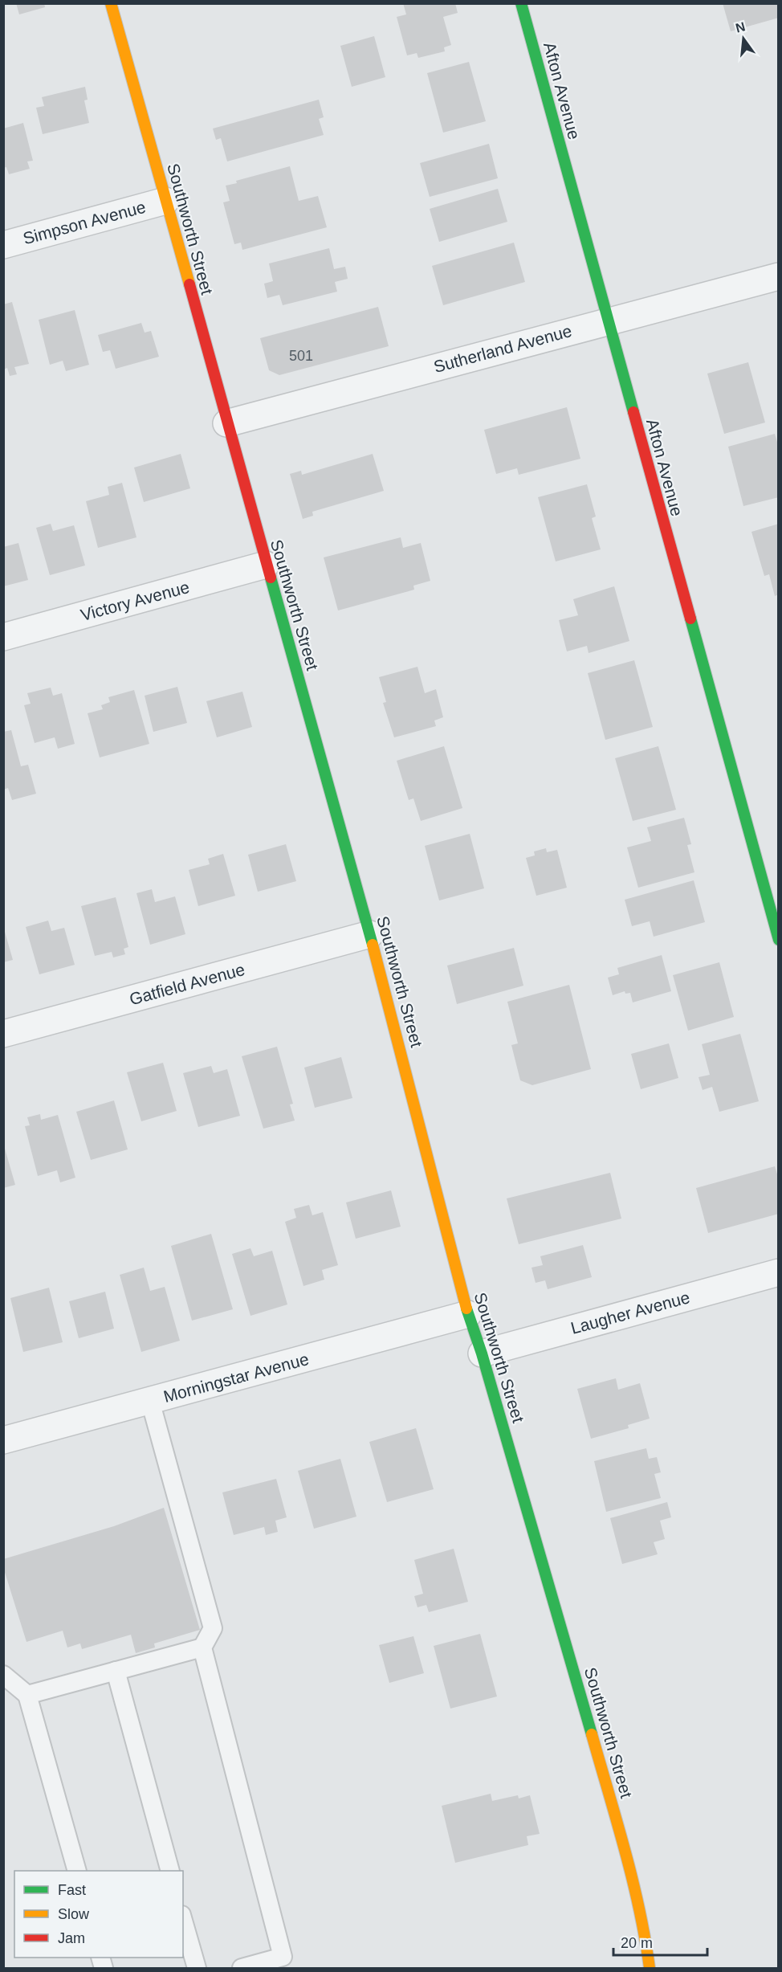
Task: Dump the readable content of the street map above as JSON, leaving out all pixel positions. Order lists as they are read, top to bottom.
{
  "streets": {
    "main road": ["Afton Avenue", "Southworth Street"],
    "street": [
      "Simpson Avenue",
      "Sutherland Avenue",
      "Victory Avenue",
      "Gatfield Avenue",
      "Laugher Avenue",
      "Morningstar Avenue"
    ]
  },
  "crossings": [
    ["Afton Avenue", "Sutherland Avenue"],
    ["Simpson Avenue", "Southworth Street"],
    ["Southworth Street", "Sutherland Avenue"],
    ["Southworth Street", "Victory Avenue"],
    ["Southworth Street", "Gatfield Avenue"],
    ["Southworth Street", "Laugher Avenue"],
    ["Southworth Street", "Morningstar Avenue"]
  ],
  "house_numbers": ["501"],
  "legend": ["Fast", "Slow", "Jam"],
  "scale_bar": "20 m",
  "north": "top"
}
